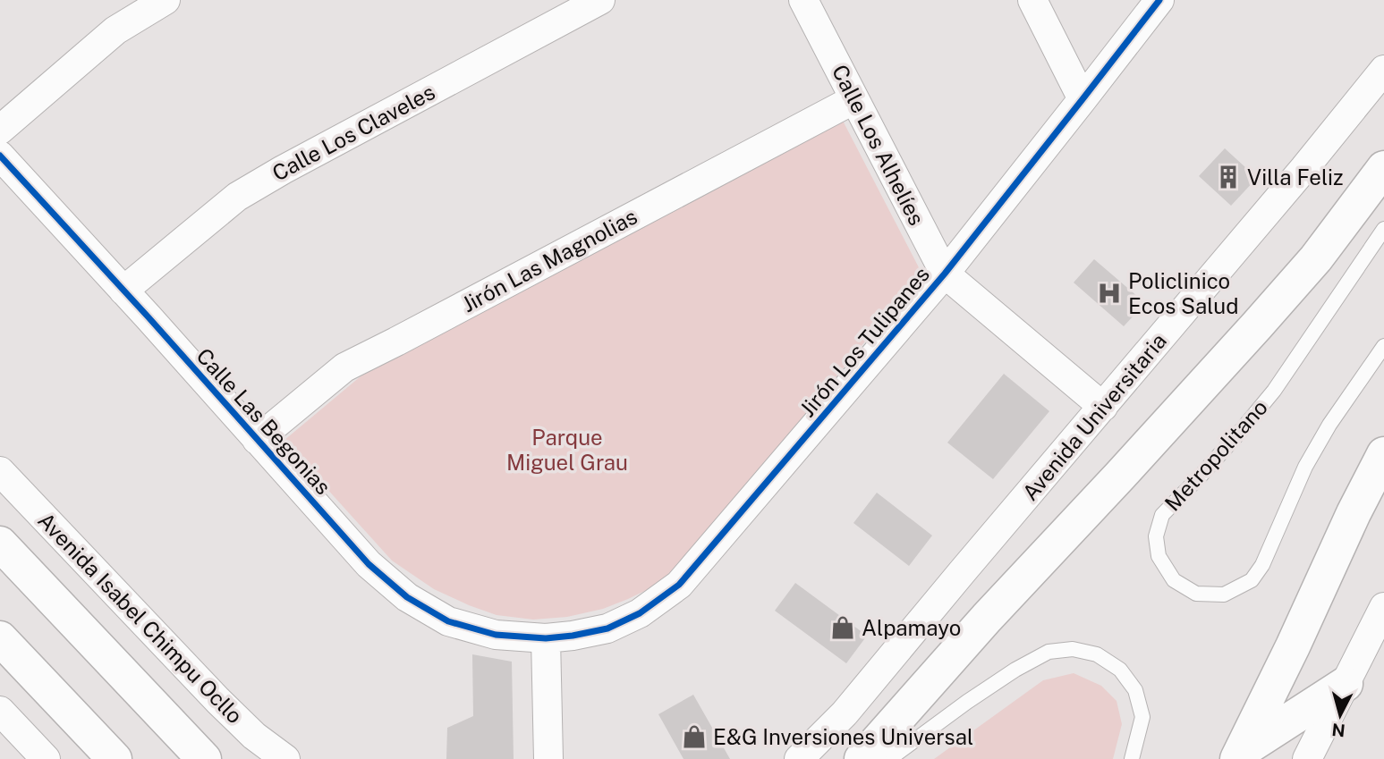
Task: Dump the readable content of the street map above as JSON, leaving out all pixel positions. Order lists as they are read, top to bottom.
{
  "streets": {
    "street": [
      "Calle Los Claveles",
      "Calle Los Alhelíes",
      "Jirón Las Magnolias",
      "Jirón Los Tulipanes",
      "Avenida Universitaria",
      "Calle Las Begonias",
      "Avenida Isabel Chimpu Ocllo"
    ],
    "lane": ["Metropolitano"]
  },
  "crossings": [
    ["Calle Los Claveles", "Calle Las Begonias"],
    ["Calle Los Alhelíes", "Jirón Las Magnolias"],
    ["Calle Los Alhelíes", "Jirón Los Tulipanes"],
    ["Calle Los Alhelíes", "Avenida Universitaria"],
    ["Jirón Las Magnolias", "Calle Las Begonias"],
    ["Jirón Los Tulipanes", "Calle Las Begonias"]
  ],
  "parks": ["Parque Miguel Grau"],
  "places": {
    "building": ["Villa Feliz"],
    "hospital": ["Policlinico Ecos Salud"],
    "shop": ["Alpamayo", "E&G Inversiones Universal"]
  },
  "north": "bottom"
}
